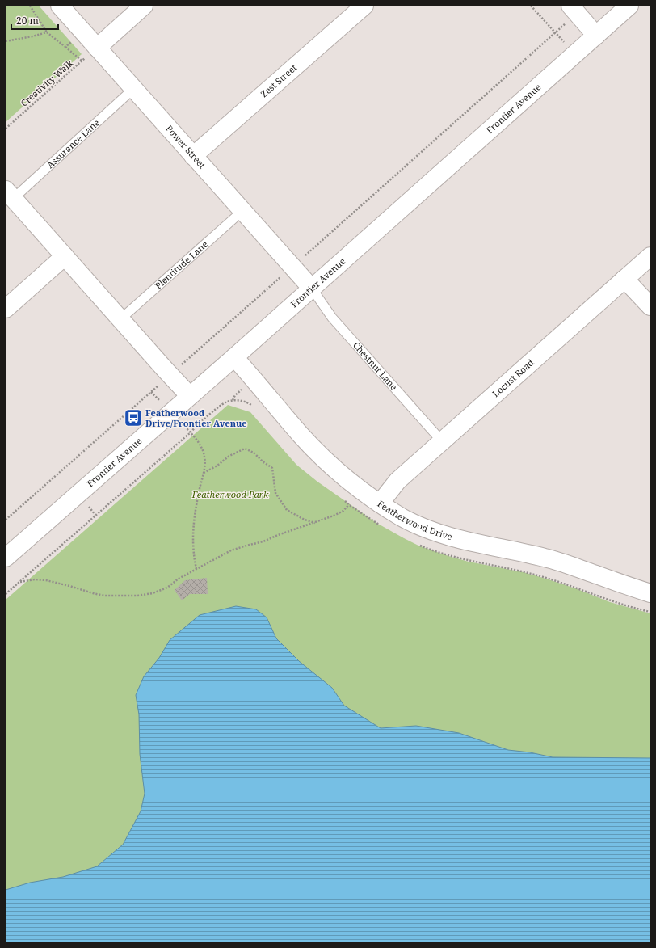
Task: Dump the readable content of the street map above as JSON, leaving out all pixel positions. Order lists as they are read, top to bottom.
{
  "streets": {
    "street": [
      "Zest Street",
      "Frontier Avenue",
      "Power Street",
      "Locust Road",
      "Featherwood Drive"
    ],
    "lane": ["Assurance Lane", "Plentitude Lane", "Chestnut Lane"],
    "path": ["Creativity Walk"]
  },
  "crossings": [
    ["Zest Street", "Power Street"],
    ["Creativity Walk", "Power Street"],
    ["Frontier Avenue", "Power Street"],
    ["Frontier Avenue", "Chestnut Lane"],
    ["Frontier Avenue", "Featherwood Drive"],
    ["Assurance Lane", "Power Street"],
    ["Power Street", "Plentitude Lane"],
    ["Power Street", "Chestnut Lane"],
    ["Chestnut Lane", "Locust Road"],
    ["Locust Road", "Featherwood Drive"]
  ],
  "parks": ["Featherwood Park"],
  "places": {
    "bus stop": ["Featherwood Drive/Frontier Avenue"]
  },
  "scale_bar": "20 m"
}
